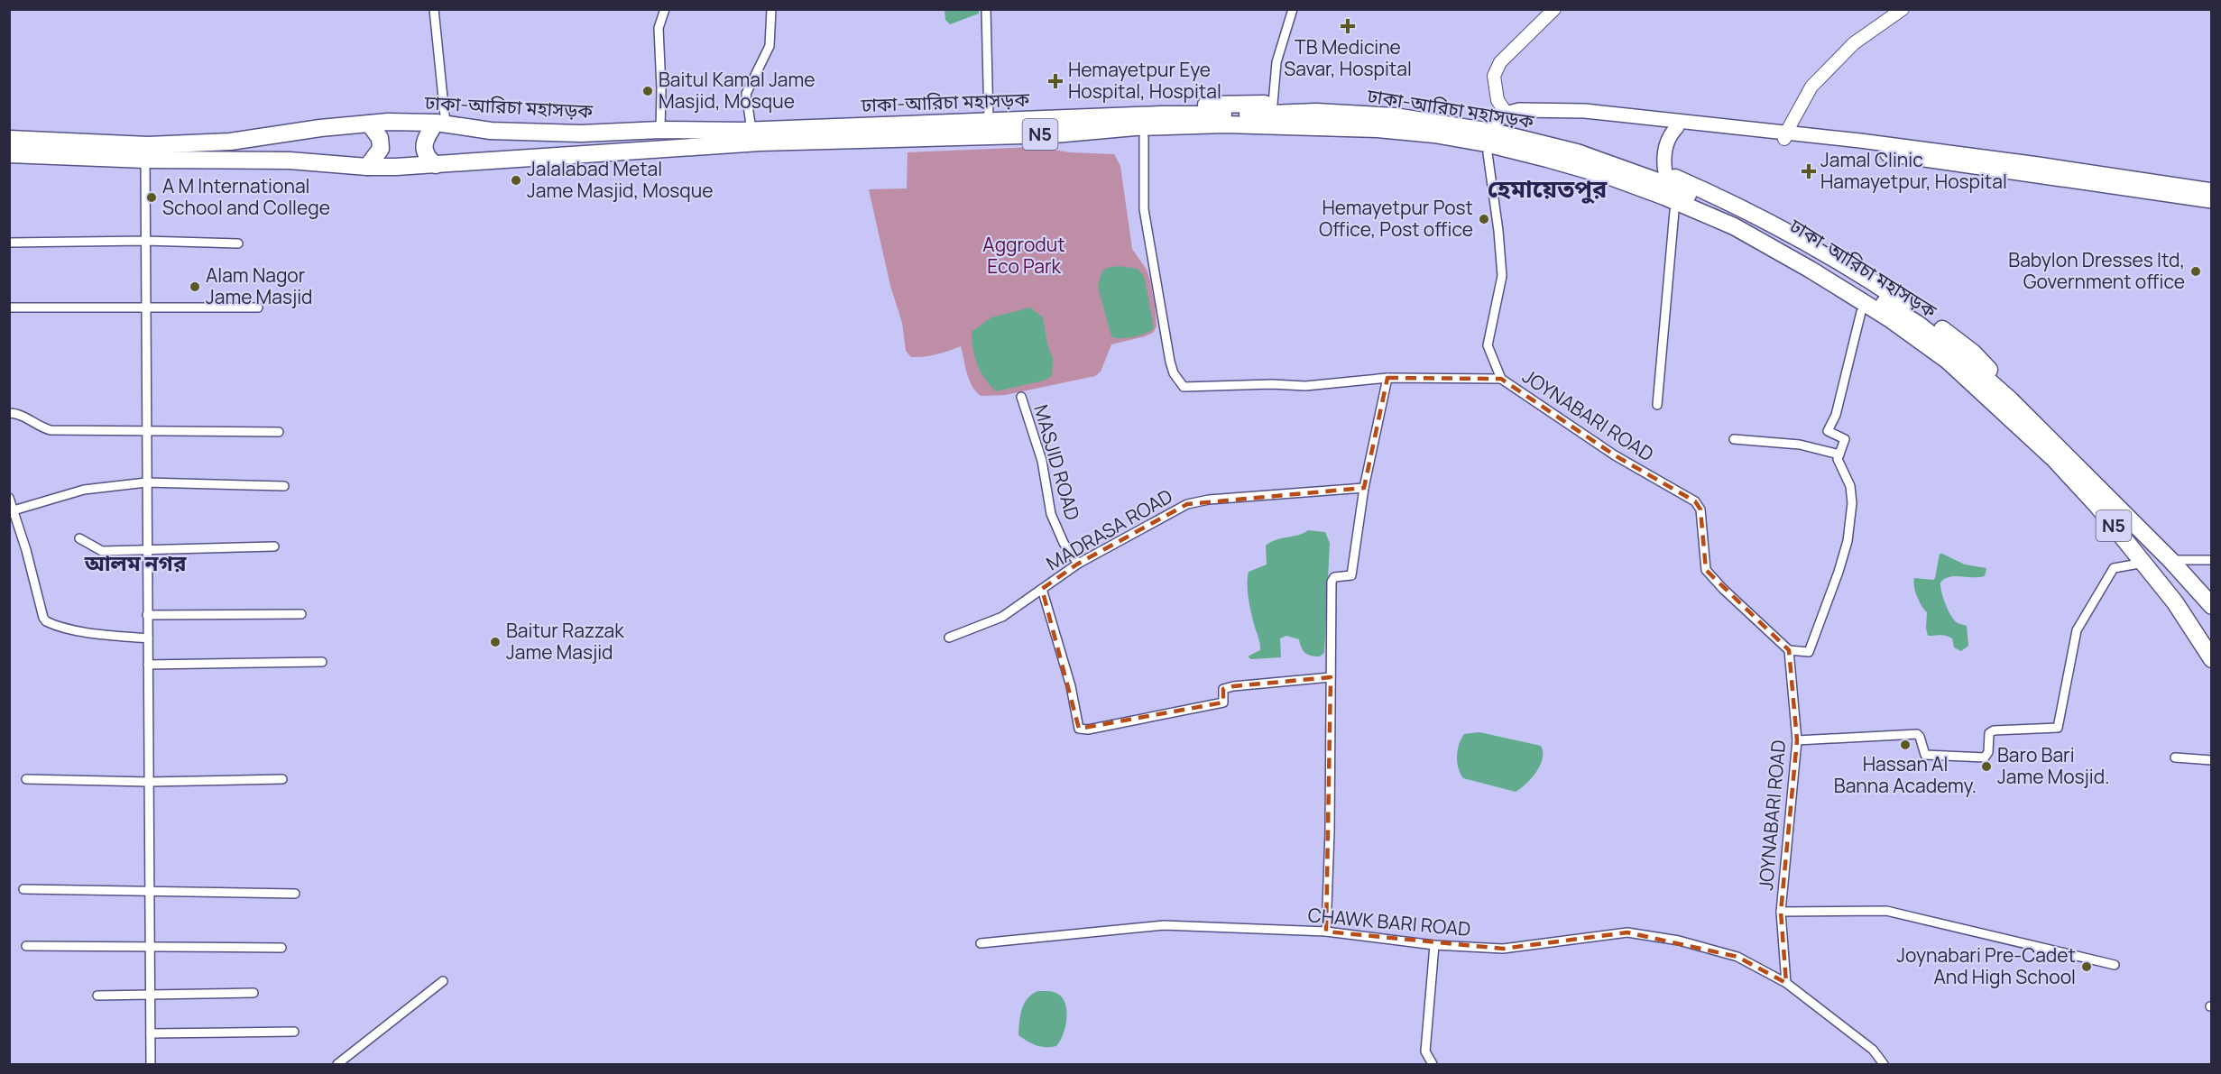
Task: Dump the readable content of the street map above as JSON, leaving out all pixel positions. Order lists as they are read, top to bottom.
{
  "streets": {
    "highway": ["ঢাকা-আরিচা মহাসড়ক", "N5"],
    "street": [
      "JOYNABARI ROAD",
      "MASJID ROAD",
      "MADRASA ROAD",
      "CHAWK BARI ROAD"
    ]
  },
  "crossings": [
    ["ঢাকা-আরিচা মহাসড়ক", "N5"],
    ["JOYNABARI ROAD", "CHAWK BARI ROAD"],
    ["MASJID ROAD", "MADRASA ROAD"]
  ],
  "districts": ["হেমায়েতপুর", "আলম নগর"],
  "parks": ["Aggrodut Eco Park"],
  "places": {
    "health": ["TB Medicine Savar, Hospital", "Hemayetpur Eye Hospital, Hospital", "Jamal Clinic Hamayetpur, Hospital"],
    "other": [
      "Baitul Kamal Jame Masjid, Mosque",
      "Jalalabad Metal Jame Masjid, Mosque",
      "A M International School and College",
      "Hemayetpur Post Office, Post office",
      "Babylon Dresses ltd, Government office",
      "Alam Nagor Jame Masjid",
      "Baitur Razzak Jame Masjid",
      "Hassan Al Banna Academy.",
      "Baro Bari Jame Mosjid.",
      "Joynabari Pre-Cadet And High School"
    ]
  }
}
